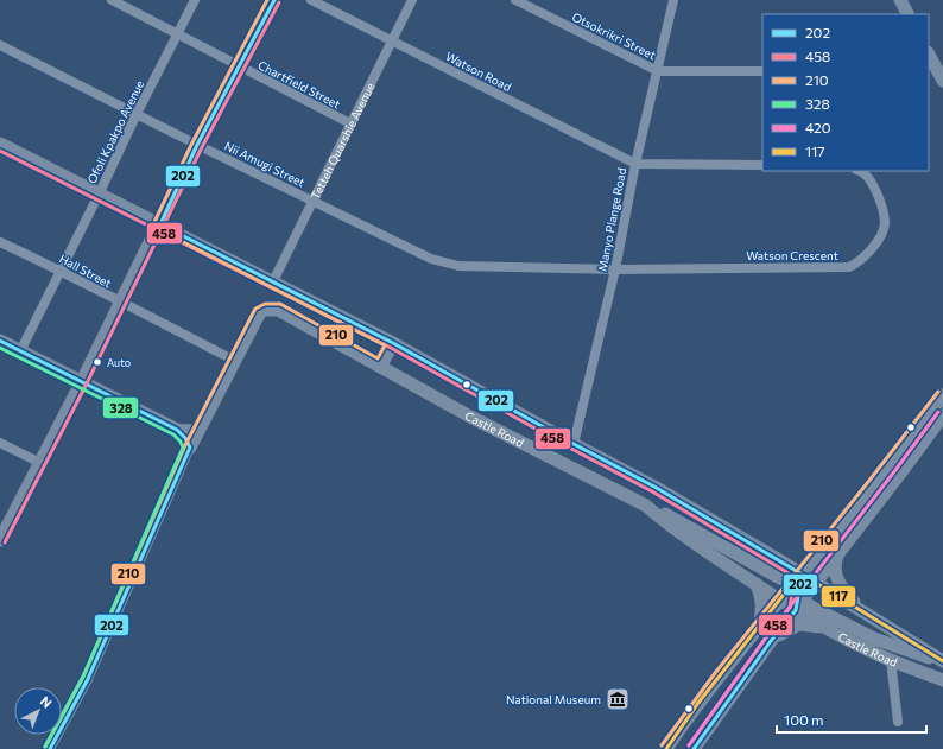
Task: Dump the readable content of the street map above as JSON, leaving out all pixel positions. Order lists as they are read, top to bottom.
{
  "streets": {
    "main road": ["Castle Road"],
    "street": [
      "Otsokrikri Street",
      "Watson Road",
      "Chartfield Street",
      "Ofoli Kpakpo Avenue",
      "Tetteh Quarshie Avenue",
      "Nii Amugi Street",
      "Manyo Plange Road",
      "Watson Crescent",
      "Hall Street"
    ]
  },
  "crossings": [
    ["Otsokrikri Street", "Manyo Plange Road"],
    ["Watson Road", "Tetteh Quarshie Avenue"],
    ["Watson Road", "Manyo Plange Road"],
    ["Chartfield Street", "Ofoli Kpakpo Avenue"],
    ["Chartfield Street", "Tetteh Quarshie Avenue"],
    ["Ofoli Kpakpo Avenue", "Nii Amugi Street"],
    ["Ofoli Kpakpo Avenue", "Hall Street"],
    ["Ofoli Kpakpo Avenue", "Castle Road"],
    ["Tetteh Quarshie Avenue", "Nii Amugi Street"],
    ["Tetteh Quarshie Avenue", "Castle Road"],
    ["Nii Amugi Street", "Manyo Plange Road"],
    ["Nii Amugi Street", "Watson Crescent"],
    ["Manyo Plange Road", "Watson Crescent"],
    ["Manyo Plange Road", "Castle Road"],
    ["Hall Street", "Castle Road"]
  ],
  "places": {
    "other": ["Auto"],
    "museum": ["National Museum"]
  },
  "lines": [
    "transit line 202",
    "transit line 210",
    "transit line 458",
    "transit line 328",
    "transit line 420",
    "transit line 117"
  ],
  "legend": [
    "202",
    "458",
    "210",
    "328",
    "420",
    "117"
  ],
  "scale_bar": "100 m",
  "north": "top right"
}
